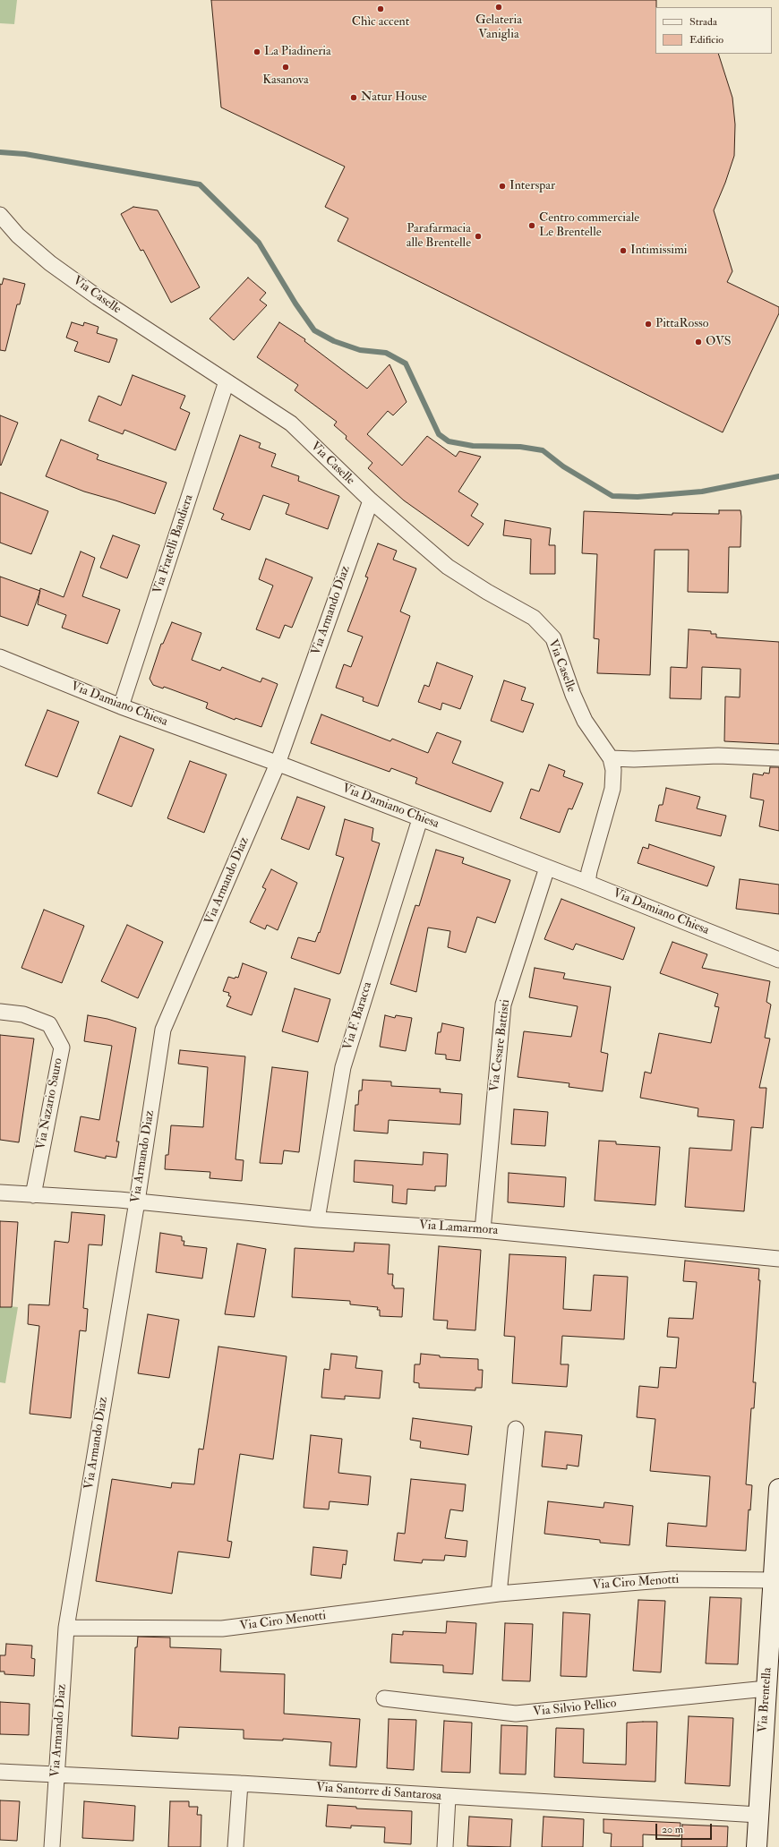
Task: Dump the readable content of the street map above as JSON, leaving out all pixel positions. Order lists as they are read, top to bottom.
{
  "streets": {
    "main road": ["Via Brentella"],
    "street": [
      "Via Caselle",
      "Via Fratelli Bandiera",
      "Via Armando Diaz",
      "Via Damiano Chiesa",
      "Via F. Baracca",
      "Via Cesare Battisti",
      "Via Nazario Sauro",
      "Via Lamarmora",
      "Via Ciro Menotti",
      "Via Silvio Pellico",
      "Via Santorre di Santarosa"
    ]
  },
  "crossings": [
    ["Via Caselle", "Via Fratelli Bandiera"],
    ["Via Caselle", "Via Armando Diaz"],
    ["Via Caselle", "Via Damiano Chiesa"],
    ["Via Fratelli Bandiera", "Via Damiano Chiesa"],
    ["Via Armando Diaz", "Via Damiano Chiesa"],
    ["Via Armando Diaz", "Via Lamarmora"],
    ["Via Armando Diaz", "Via Ciro Menotti"],
    ["Via Armando Diaz", "Via Santorre di Santarosa"],
    ["Via Damiano Chiesa", "Via F. Baracca"],
    ["Via Damiano Chiesa", "Via Cesare Battisti"],
    ["Via F. Baracca", "Via Lamarmora"],
    ["Via Cesare Battisti", "Via Lamarmora"],
    ["Via Ciro Menotti", "Via Brentella"],
    ["Via Brentella", "Via Silvio Pellico"],
    ["Via Brentella", "Via Santorre di Santarosa"]
  ],
  "places": [
    "Gelateria Vaniglia",
    "Chìc accent",
    "La Piadineria",
    "Kasanova",
    "Natur House",
    "Interspar",
    "Centro commerciale Le Brentelle",
    "Parafarmacia alle Brentelle",
    "Intimissimi",
    "PittaRosso",
    "OVS"
  ],
  "legend": ["Strada", "Edificio"],
  "scale_bar": "20 m"
}
